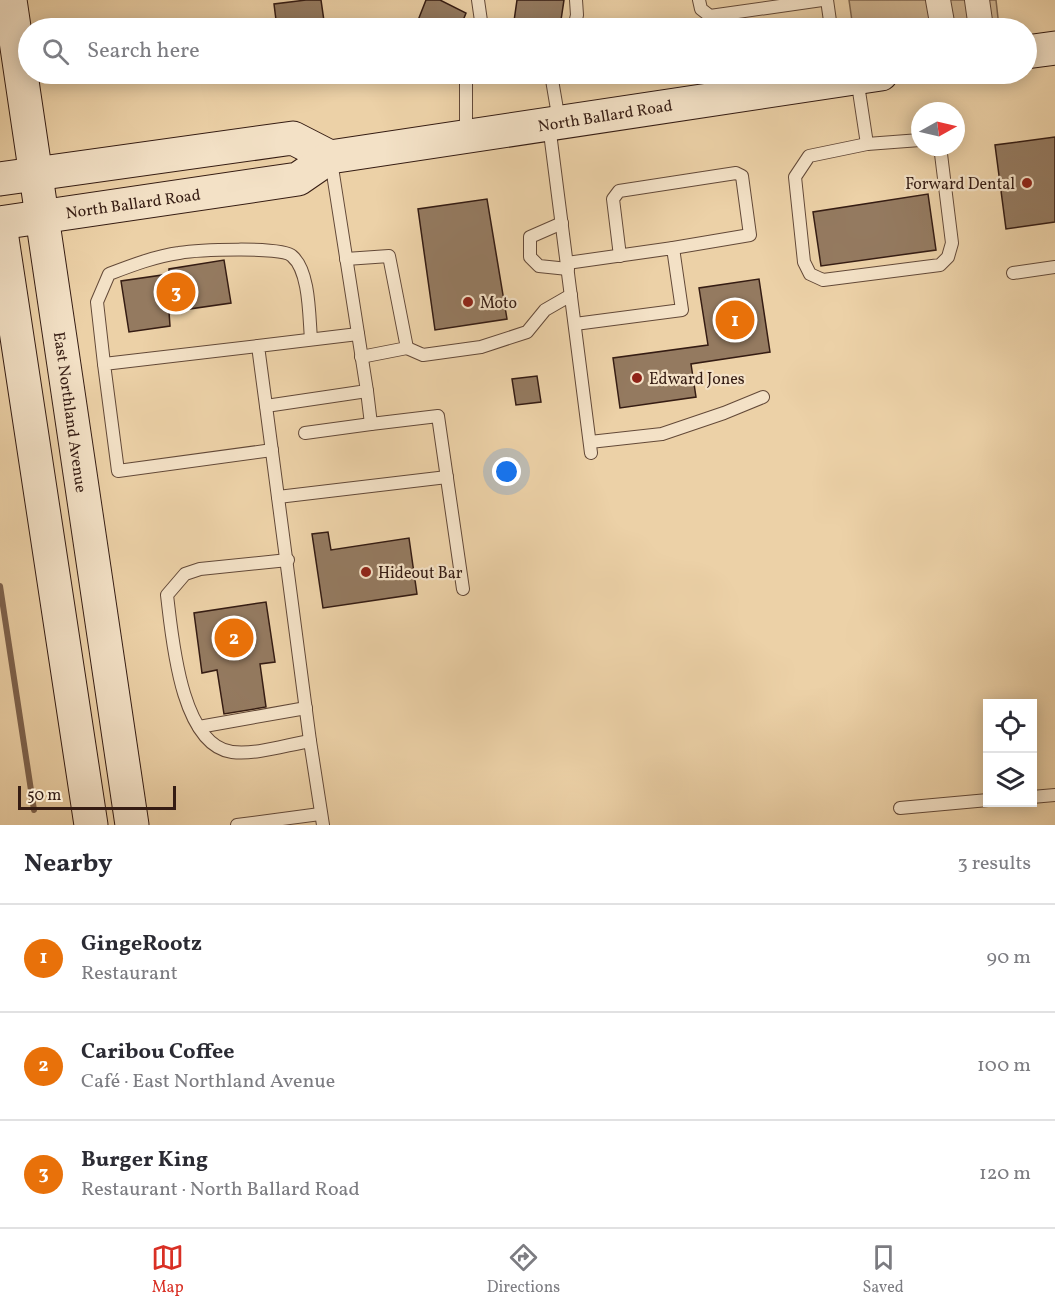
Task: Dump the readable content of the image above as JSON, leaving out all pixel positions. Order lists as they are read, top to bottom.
{
  "streets": {
    "main road": ["North Ballard Road", "East Northland Avenue"]
  },
  "crossings": [
    ["North Ballard Road", "East Northland Avenue"]
  ],
  "places": [
    "Forward Dental",
    "Moto",
    "Edward Jones",
    "Hideout Bar"
  ],
  "scale_bar": "50 m",
  "north": "right",
  "page": {
    "search": "Search here",
    "pins": ["3", "1", "2"],
    "scale": "50 m",
    "heading": ["Nearby", "3 results"],
    "list": [
      {
        "mark": "1",
        "name": "GingeRootz",
        "note": "Restaurant",
        "value": "90 m"
      },
      {
        "mark": "2",
        "name": "Caribou Coffee",
        "note": "Café · East Northland Avenue",
        "value": "100 m"
      },
      {
        "mark": "3",
        "name": "Burger King",
        "note": "Restaurant · North Ballard Road",
        "value": "120 m"
      }
    ],
    "nav": ["Map", "Directions", "Saved"]
  }
}
